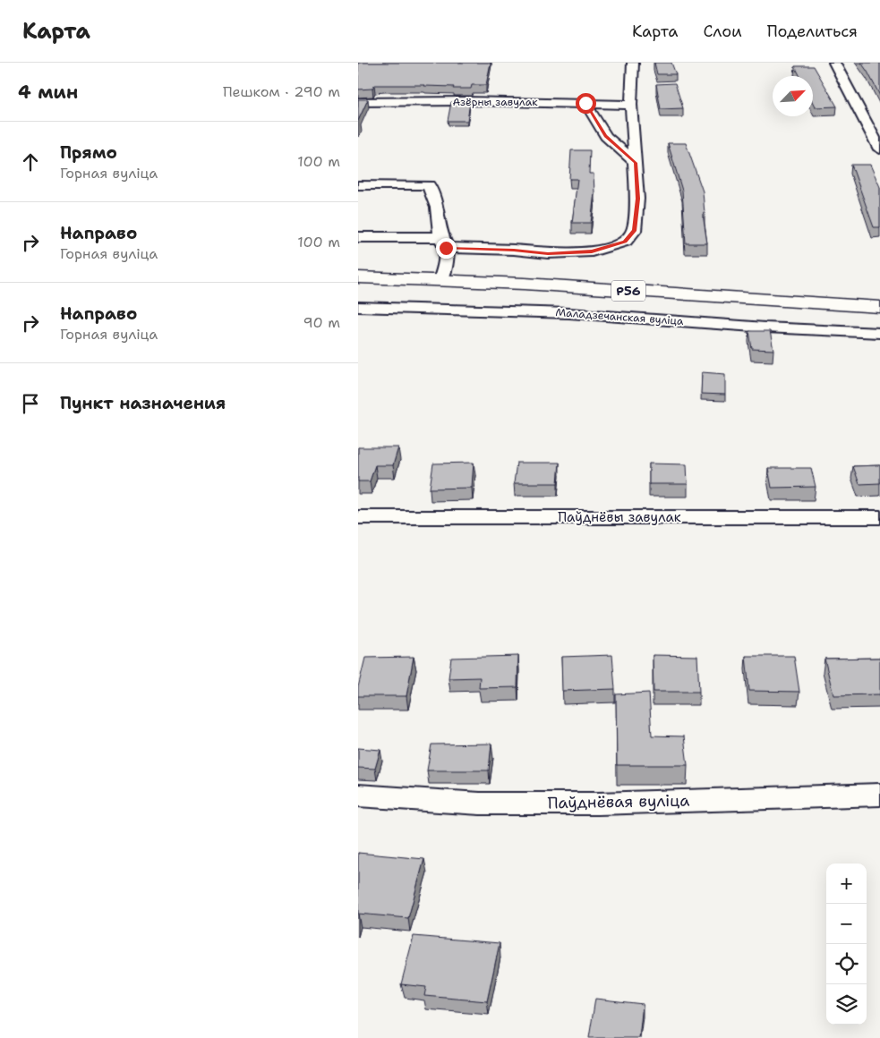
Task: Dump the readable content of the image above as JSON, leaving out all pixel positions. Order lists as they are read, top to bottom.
{
  "streets": {
    "main road": ["Р56"],
    "street": [
      "Азёрны завулак",
      "Маладзечанская вуліца",
      "Паўднёвы завулак",
      "Паўднёвая вуліца"
    ]
  },
  "north": "top right",
  "page": {
    "header": "Карта",
    "nav": ["Карта", "Слои", "Поделиться"],
    "heading": ["4 мин", "Пешком · 290 m"],
    "list": [
      ["Прямо", "Горная вуліца", "100 m"],
      ["Направо", "Горная вуліца", "100 m"],
      ["Направо", "Горная вуліца", "90 m"],
      "Пункт назначения"
    ],
    "map_buttons": ["+", "−"]
  }
}
